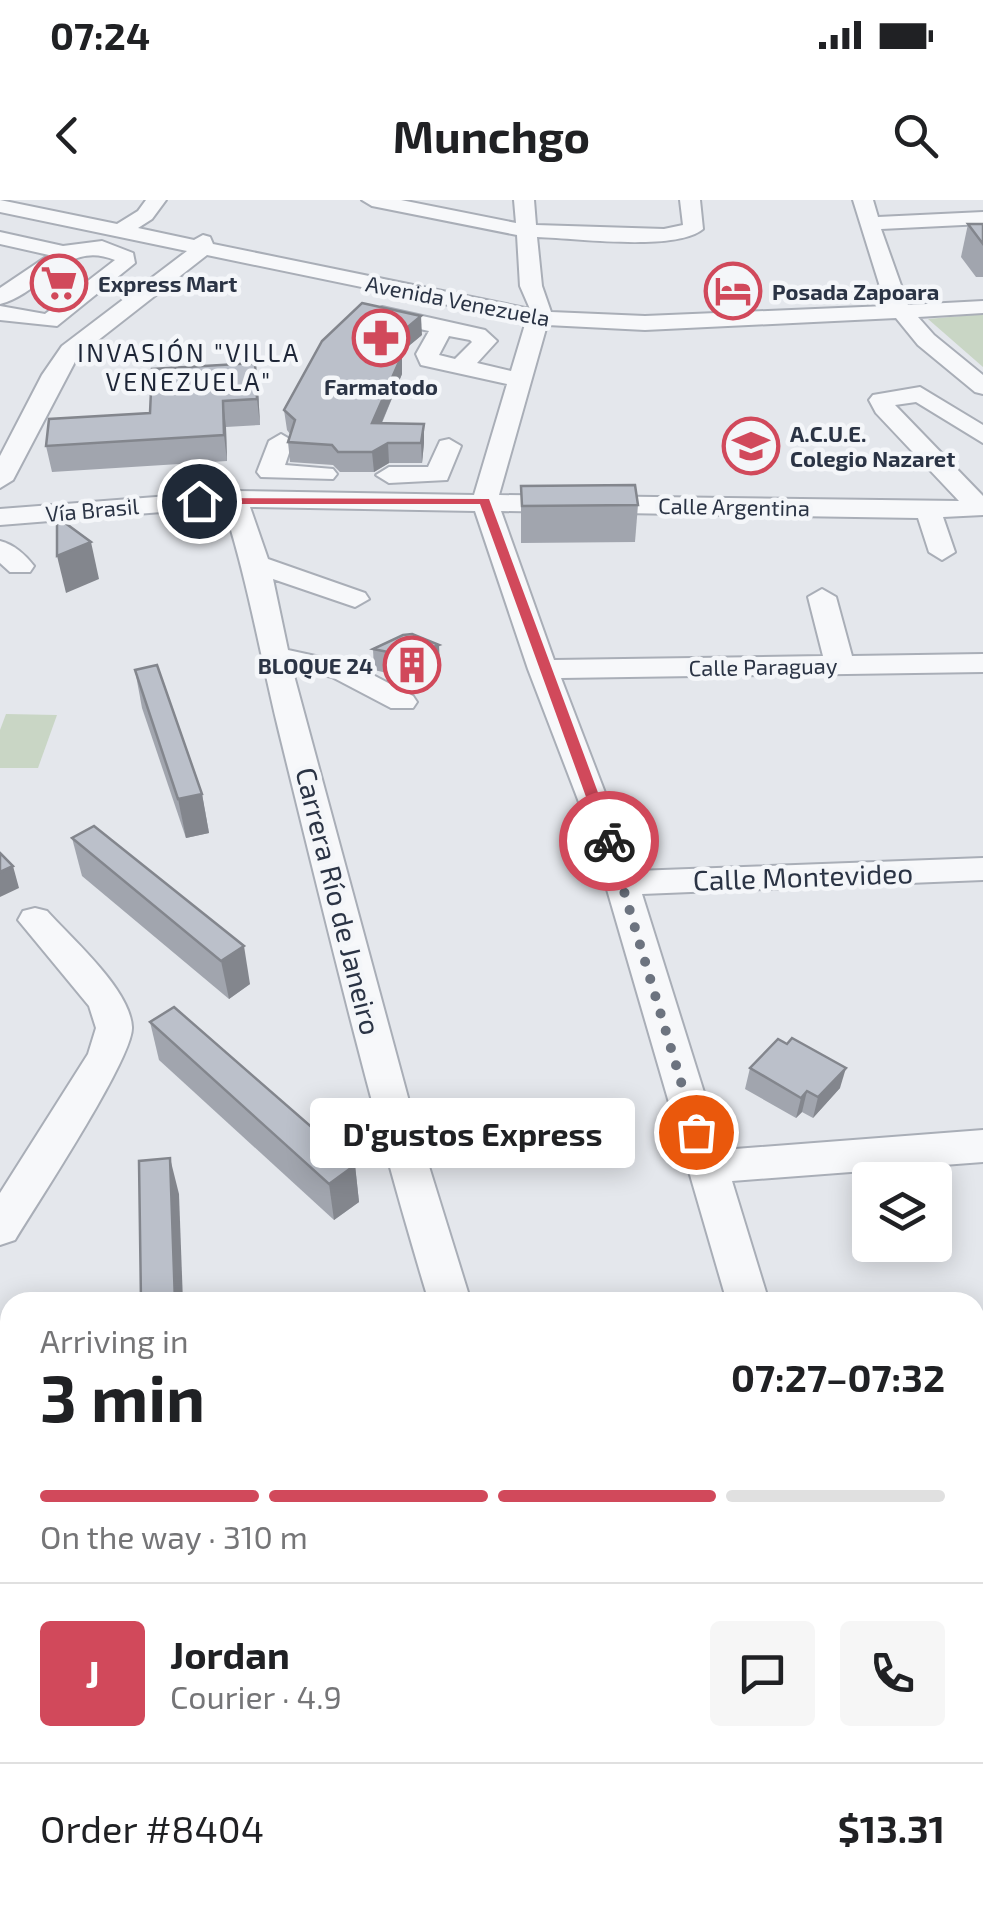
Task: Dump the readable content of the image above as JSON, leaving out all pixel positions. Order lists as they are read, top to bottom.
{
  "streets": {
    "street": [
      "Avenida Venezuela",
      "Calle Argentina",
      "Vía Brasil",
      "Calle Paraguay",
      "Calle Montevideo",
      "Carrera Río de Janeiro"
    ]
  },
  "crossings": [
    ["Calle Argentina", "Vía Brasil"],
    ["Vía Brasil", "Carrera Río de Janeiro"]
  ],
  "districts": ["INVASIÓN \"VILLA VENEZUELA\""],
  "places": {
    "supermarket": ["Express Mart"],
    "hotel": ["Posada Zapoara"],
    "pharmacy": ["Farmatodo"],
    "school or university": ["A.C.U.E. Colegio Nazaret"],
    "building": ["BLOQUE 24"],
    "other": ["D'gustos Express"]
  },
  "page": {
    "status": "07:24",
    "header": "Munchgo",
    "bubble": "D'gustos Express",
    "heading": ["3 min", "Arriving in", "07:27–07:32"],
    "panel": [
      "Jordan",
      "Courier · 4.9",
      "Order #8404",
      "$13.31"
    ],
    "bar": "On the way · 310 m",
    "round": "J"
  }
}
